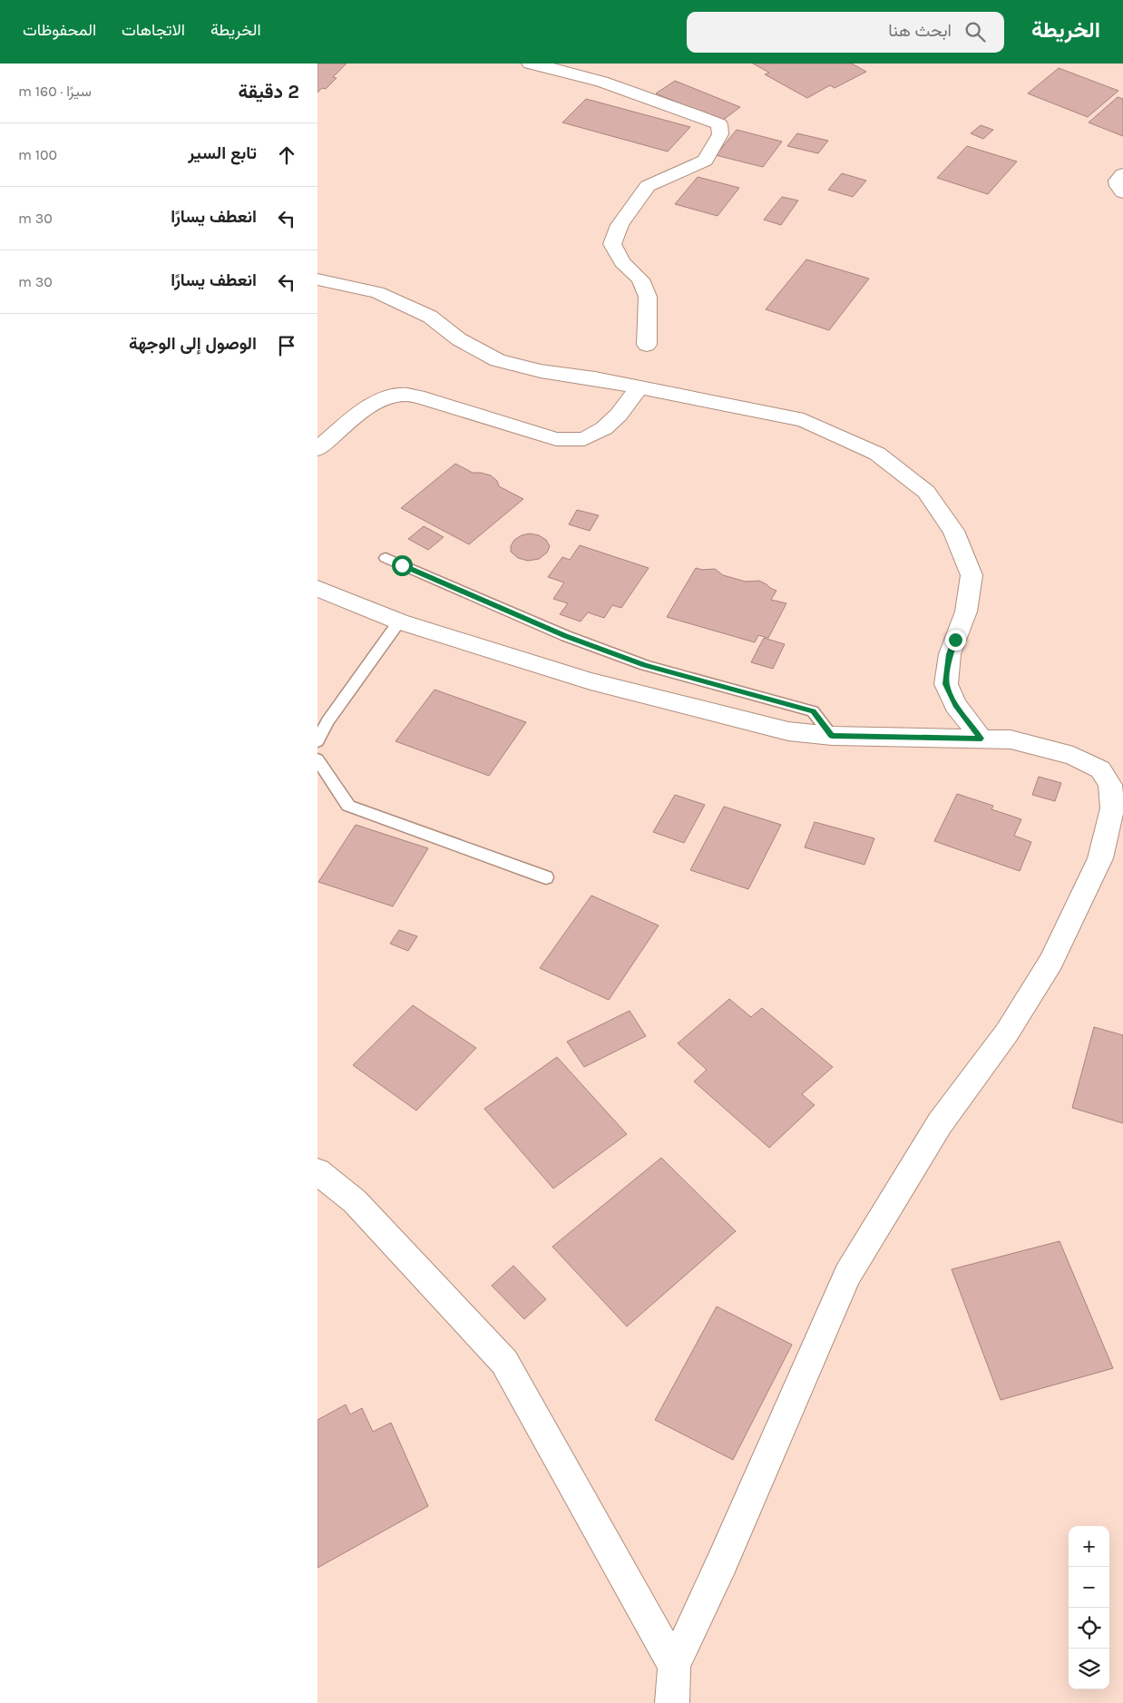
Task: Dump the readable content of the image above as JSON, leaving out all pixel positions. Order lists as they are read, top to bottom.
{
  "page": {
    "header": "الخريطة",
    "search": "ابحث هنا",
    "nav": ["الخريطة", "الاتجاهات", "المحفوظات"],
    "heading": ["2 دقيقة", "سيرًا · 160 m"],
    "list": [
      ["تابع السير", "100 m"],
      ["انعطف يسارًا", "30 m"],
      ["انعطف يسارًا", "30 m"],
      "الوصول إلى الوجهة"
    ],
    "map_buttons": ["+", "−"]
  }
}
